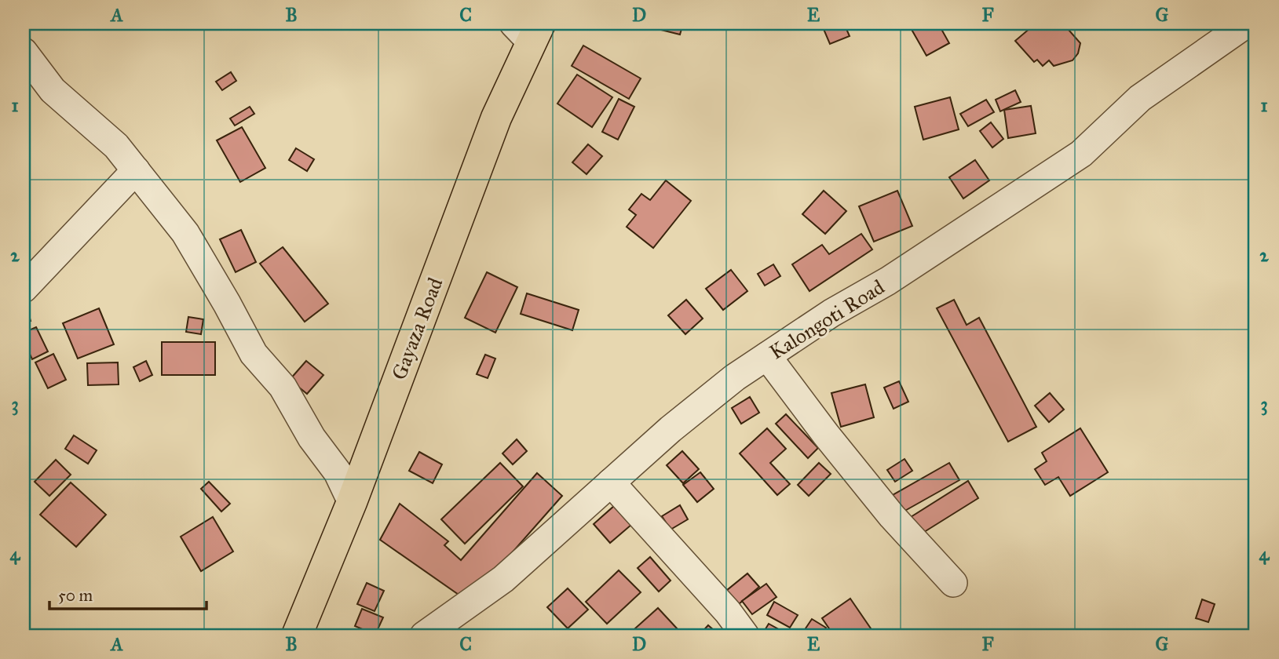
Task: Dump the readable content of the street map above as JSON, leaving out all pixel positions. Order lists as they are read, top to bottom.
{
  "streets": {
    "main road": ["Gayaza Road"],
    "street": ["Kalongoti Road"]
  },
  "scale_bar": "50 m",
  "grid": {
    "columns": [
      "A",
      "B",
      "C",
      "D",
      "E",
      "F",
      "G"
    ],
    "rows": [
      "1",
      "2",
      "3",
      "4"
    ]
  }
}
